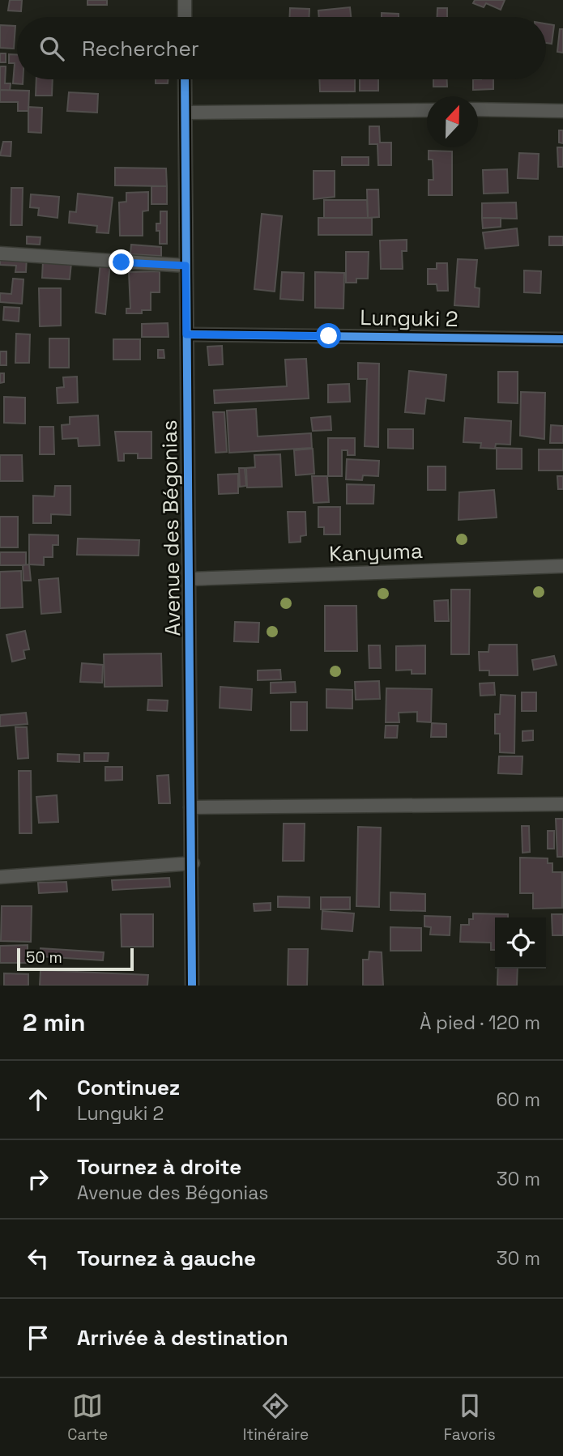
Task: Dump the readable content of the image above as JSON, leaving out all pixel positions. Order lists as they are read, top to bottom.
{
  "streets": {
    "street": ["Lunguki 2", "Avenue des Bégonias", "Kanyuma"]
  },
  "crossings": [
    ["Lunguki 2", "Avenue des Bégonias"],
    ["Avenue des Bégonias", "Kanyuma"]
  ],
  "scale_bar": "50 m",
  "north": "top",
  "page": {
    "search": "Rechercher",
    "scale": "50 m",
    "heading": ["2 min", "À pied · 120 m"],
    "list": [
      ["Continuez", "Lunguki 2", "60 m"],
      ["Tournez à droite", "Avenue des Bégonias", "30 m"],
      ["Tournez à gauche", "30 m"],
      "Arrivée à destination"
    ],
    "nav": ["Carte", "Itinéraire", "Favoris"]
  }
}
